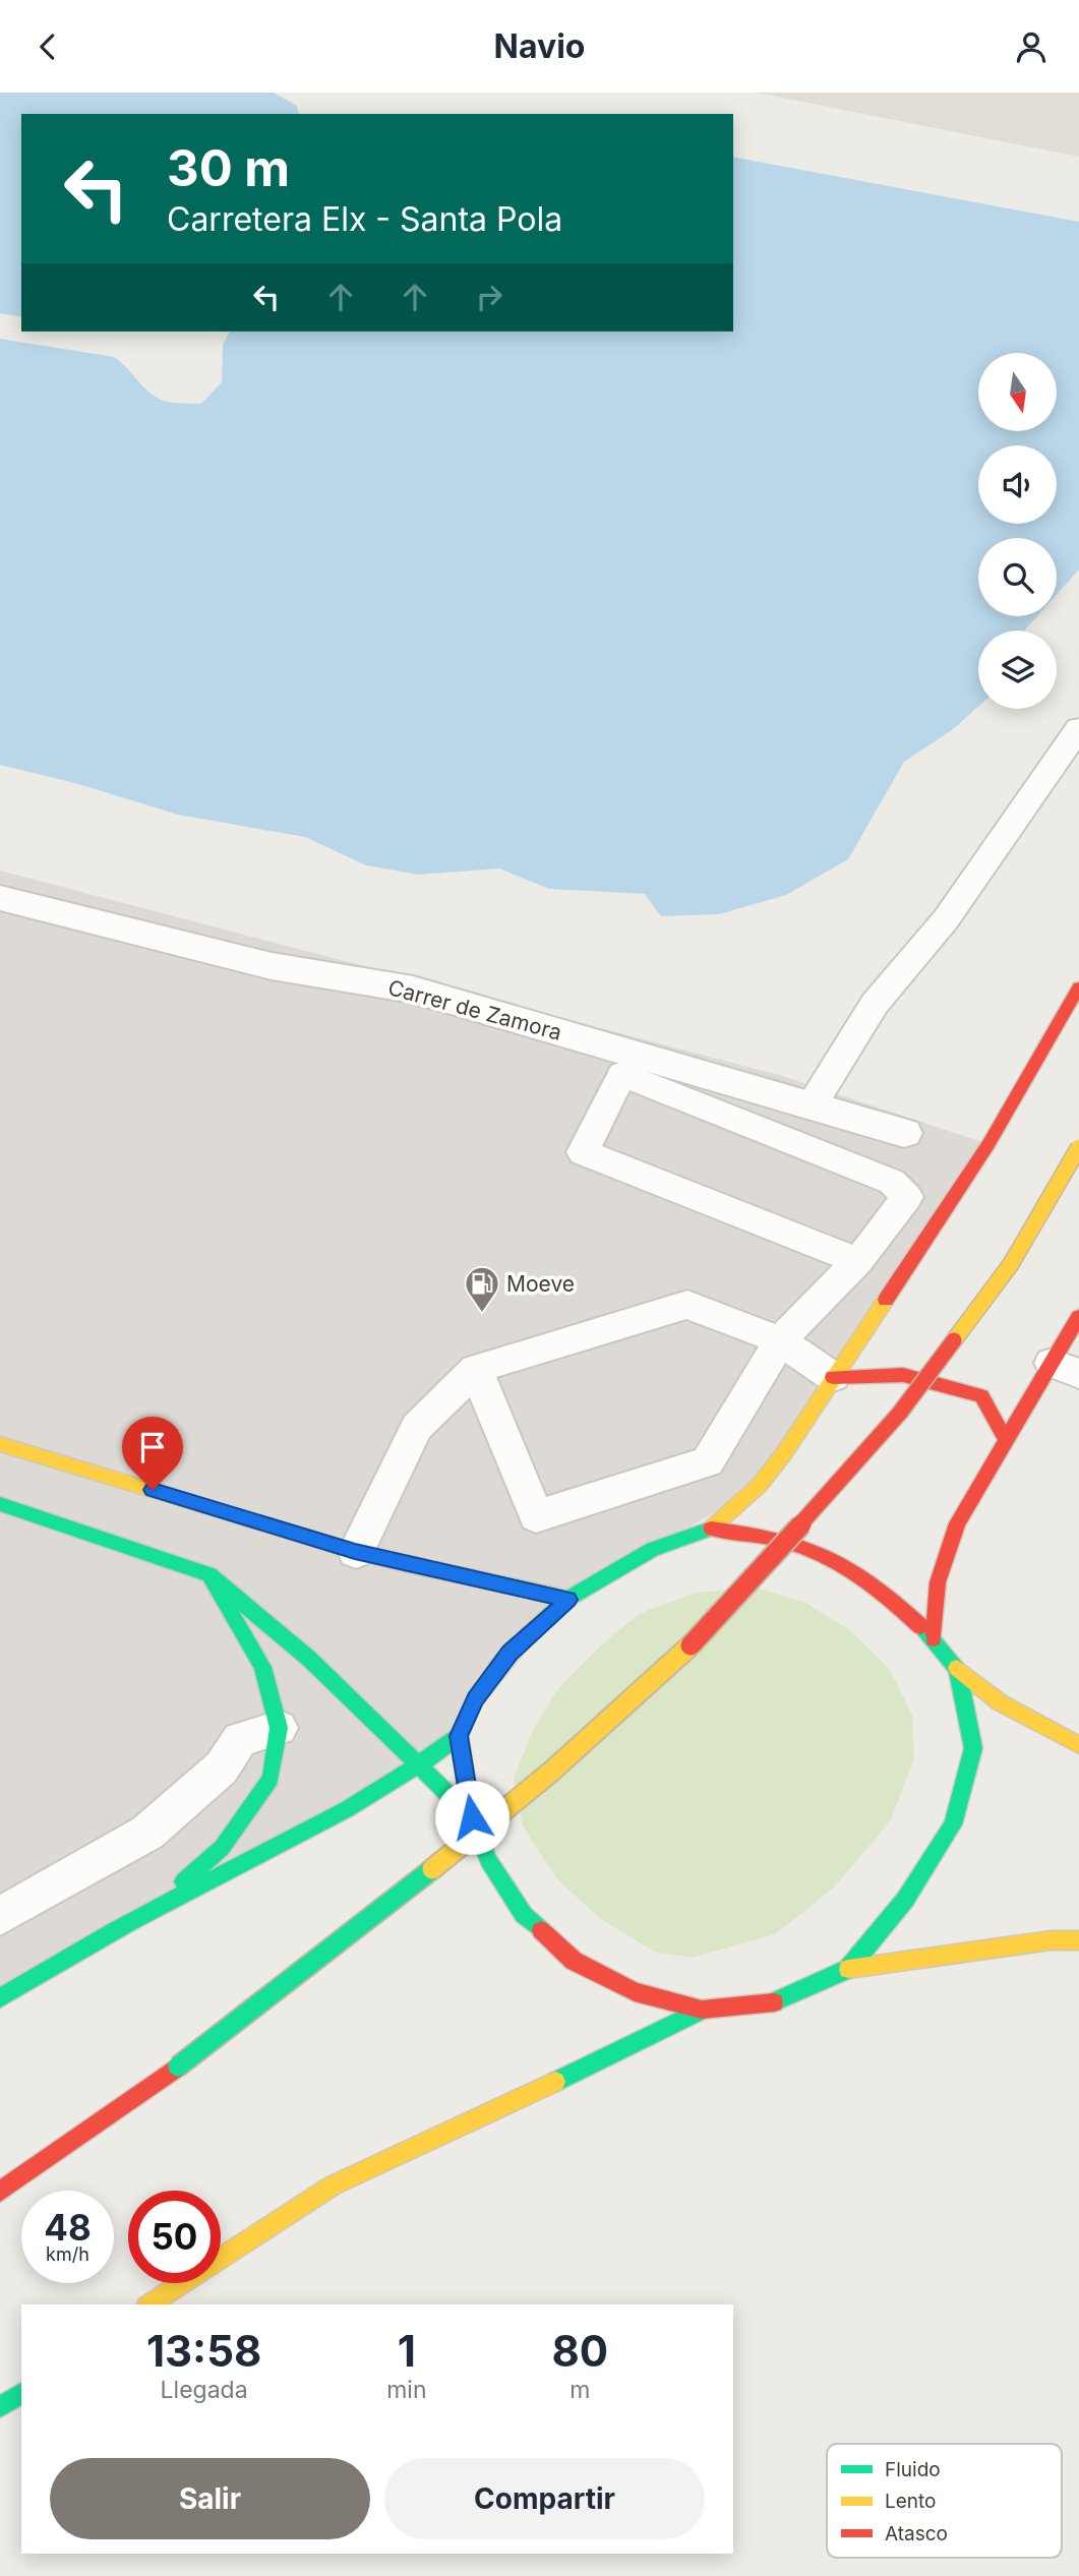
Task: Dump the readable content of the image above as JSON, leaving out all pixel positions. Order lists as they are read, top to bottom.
{
  "streets": {
    "street": ["Carrer de Zamora"]
  },
  "places": {
    "fuel station": ["Moeve"]
  },
  "legend": ["Fluido", "Lento", "Atasco"],
  "north": "bottom",
  "page": {
    "header": "Navio",
    "turn": ["30 m", "Carretera Elx - Santa Pola"],
    "speed": "48 km/h",
    "limit": "50",
    "eta": [
      "13:58",
      "Llegada",
      "1",
      "min",
      "80",
      "m"
    ],
    "buttons": ["Salir", "Compartir"]
  }
}
